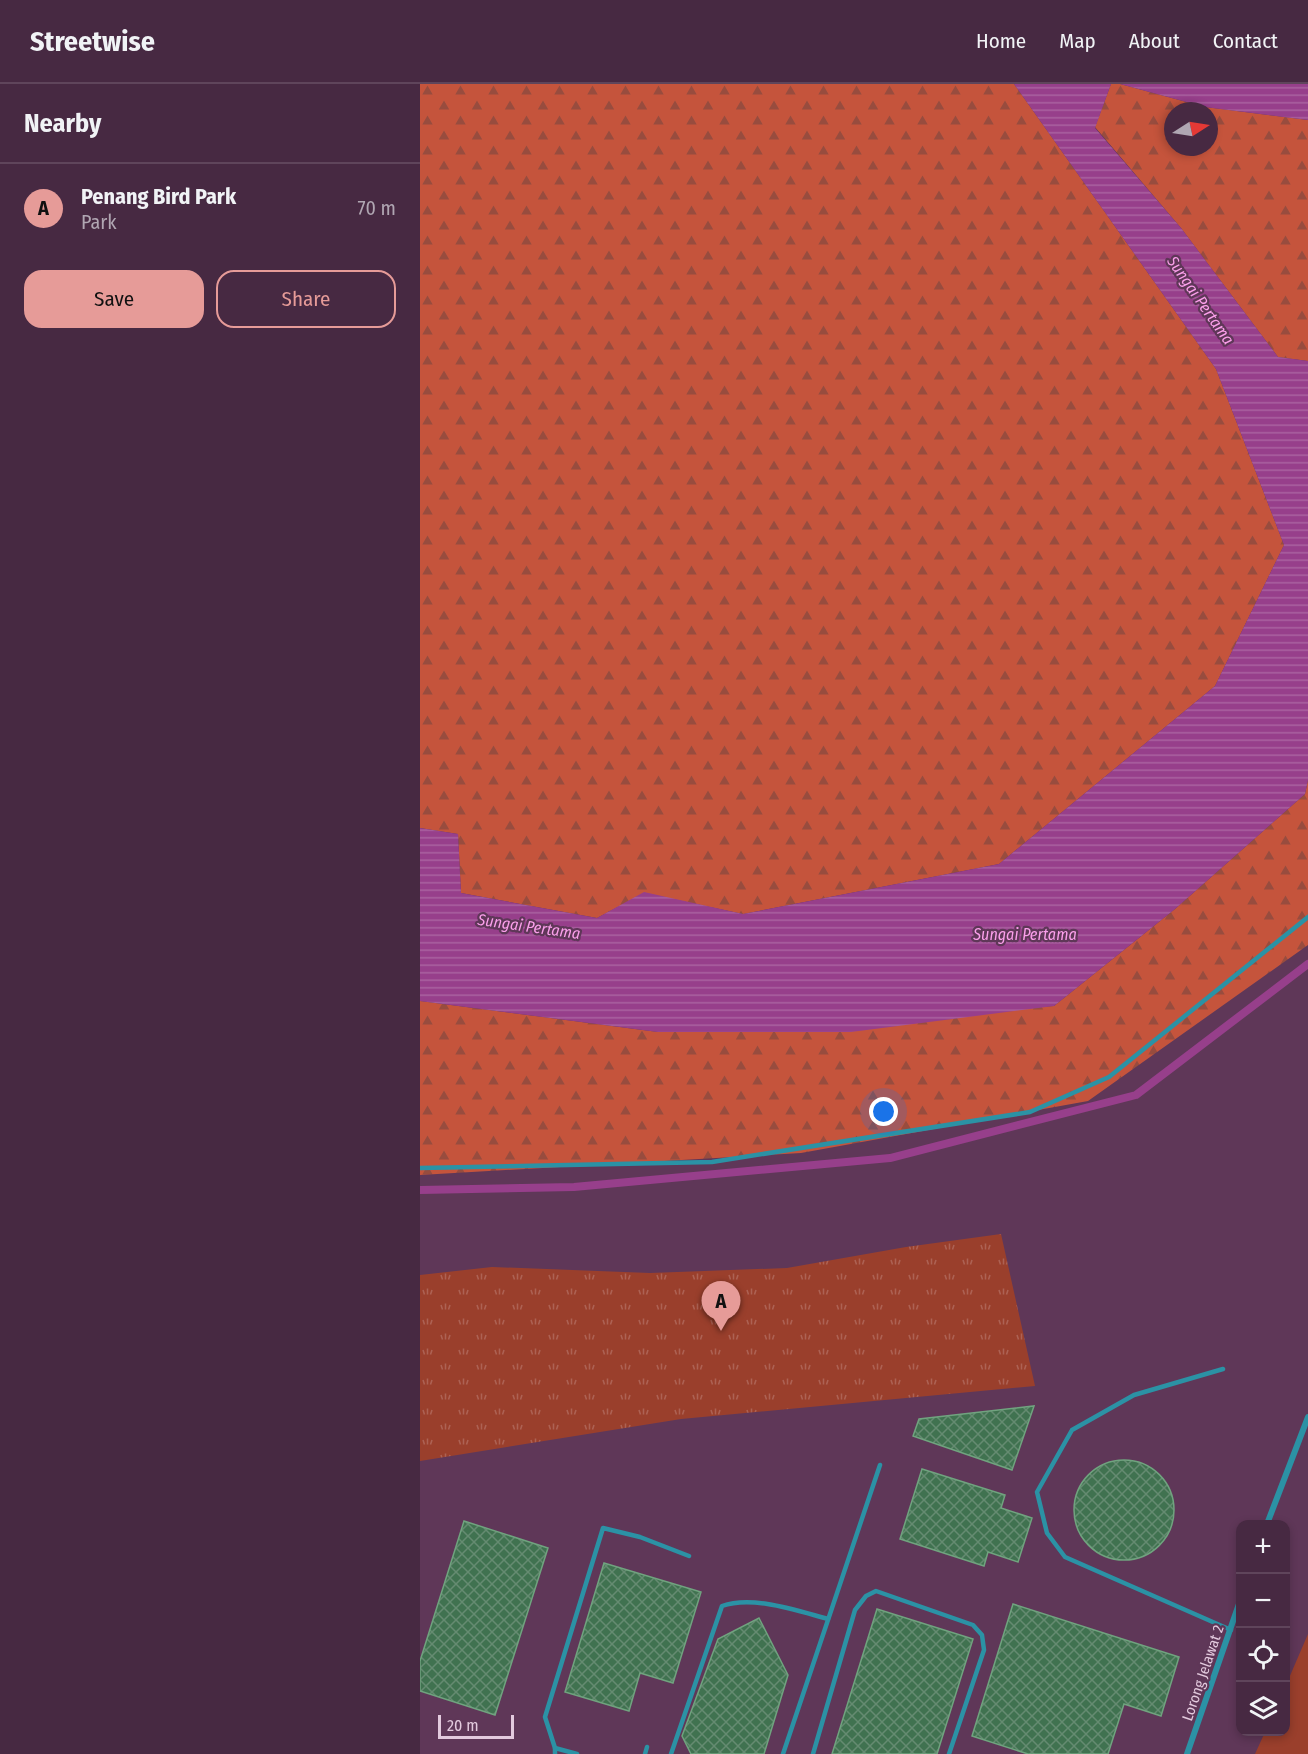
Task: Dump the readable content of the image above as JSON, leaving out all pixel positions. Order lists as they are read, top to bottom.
{
  "streets": {
    "street": ["Lorong Jelawat 2"]
  },
  "water": ["Sungai Pertama"],
  "scale_bar": "20 m",
  "north": "right",
  "page": {
    "header": "Streetwise",
    "nav": [
      "Home",
      "Map",
      "About",
      "Contact"
    ],
    "heading": "Nearby",
    "list": [
      {
        "mark": "A",
        "name": "Penang Bird Park",
        "note": "Park",
        "value": "70 m"
      }
    ],
    "buttons": ["Save", "Share"],
    "pins": "A",
    "map_buttons": ["+", "−"],
    "scale": "20 m"
  }
}
